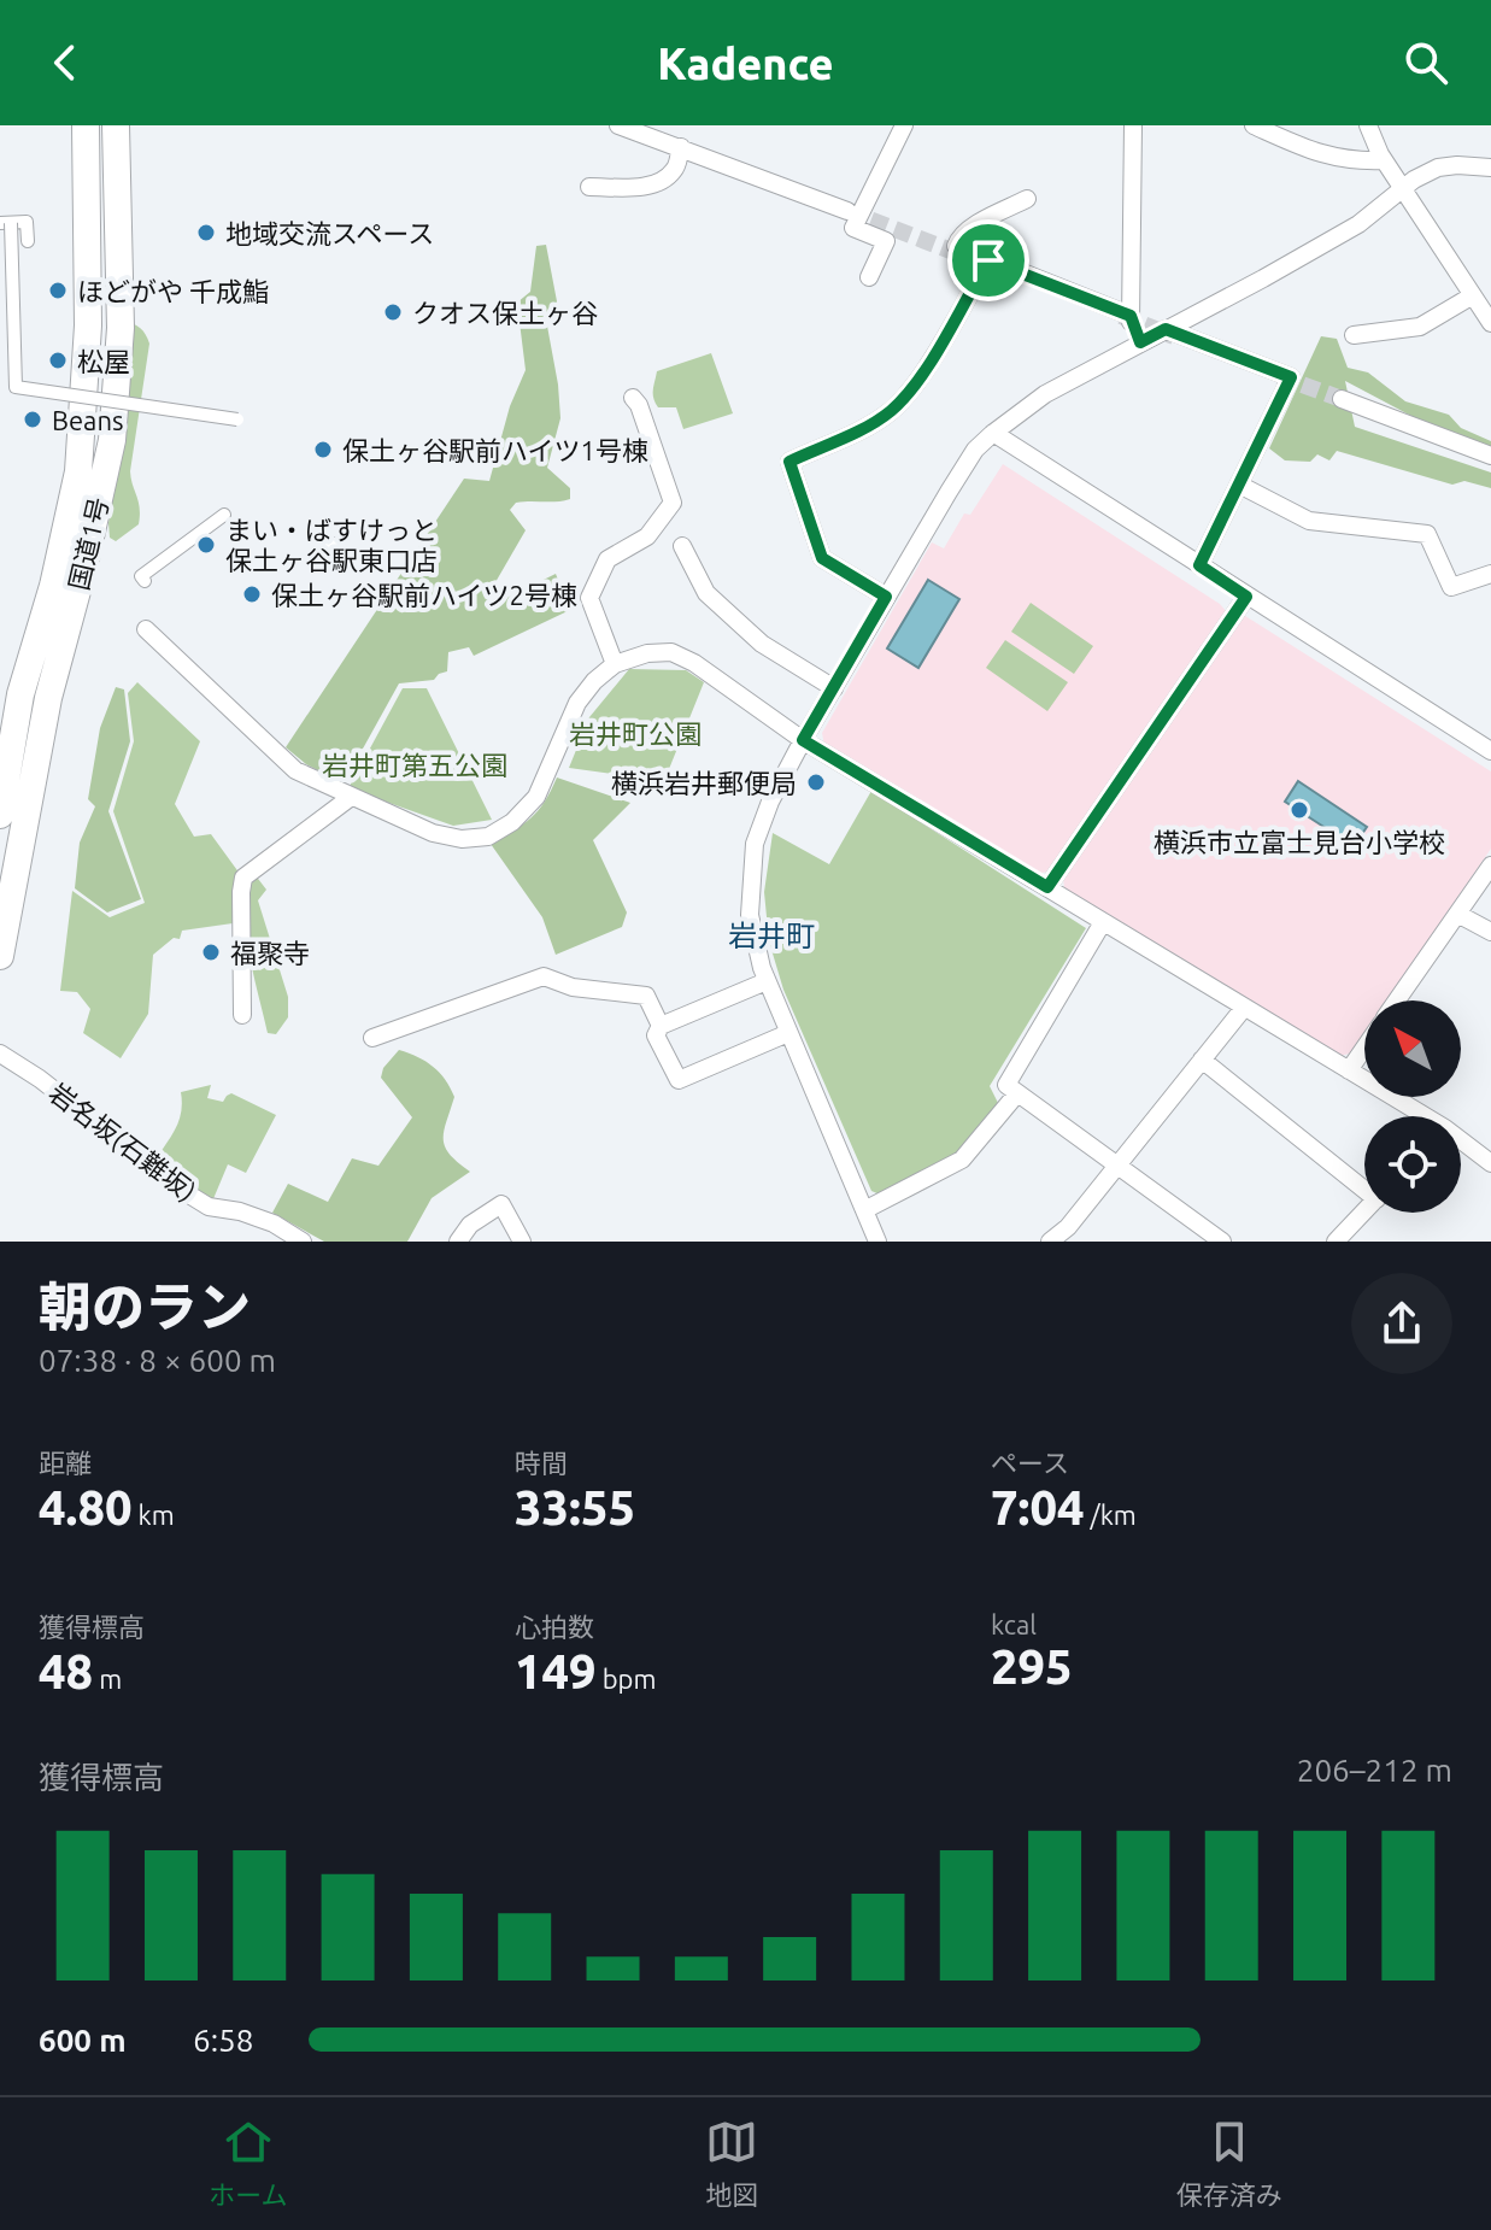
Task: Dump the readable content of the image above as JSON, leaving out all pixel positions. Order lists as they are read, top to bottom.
{
  "streets": {
    "highway": ["国道1号"],
    "street": ["岩名坂(石難坂)"]
  },
  "districts": ["岩井町"],
  "parks": ["岩井町公園", "岩井町第五公園"],
  "places": [
    "地域交流スペース",
    "ほどがや 千成鮨",
    "クオス保土ヶ谷",
    "松屋",
    "Beans",
    "保土ヶ谷駅前ハイツ1号棟",
    "まい・ばすけっと 保土ヶ谷駅東口店",
    "保土ヶ谷駅前ハイツ2号棟",
    "横浜岩井郵便局",
    "横浜市立富士見台小学校",
    "福聚寺"
  ],
  "north": "top left",
  "page": {
    "header": "Kadence",
    "heading": ["朝のラン", "07:38 · 8 × 600 m"],
    "stats": [
      ["距離", "4.80 km"],
      ["時間", "33:55"],
      ["ペース", "7:04 /km"],
      ["獲得標高", "48 m"],
      ["心拍数", "149 bpm"],
      ["kcal", "295"]
    ],
    "chart": ["獲得標高", "206–212 m"],
    "list": [
      {
        "name": "600 m",
        "note": "6:58"
      }
    ],
    "tabs": ["ホーム", "地図", "保存済み"]
  }
}
